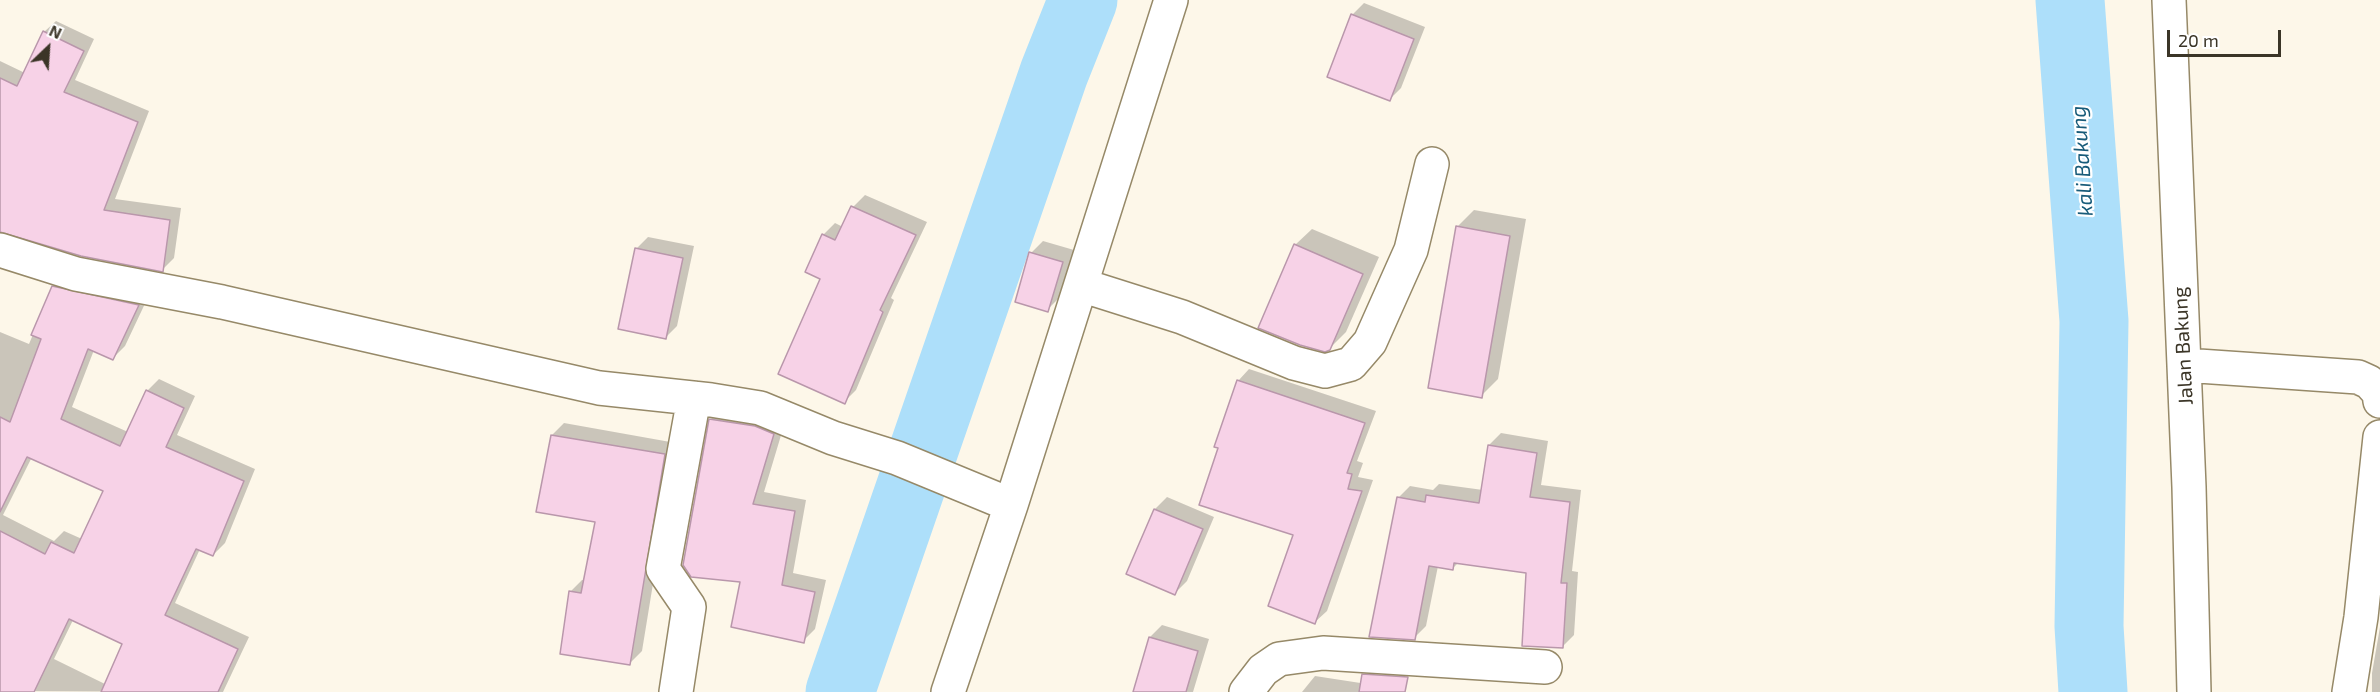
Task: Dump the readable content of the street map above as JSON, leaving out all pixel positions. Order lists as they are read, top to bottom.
{
  "streets": {
    "street": ["Jalan Bakung"]
  },
  "water": ["kali Bakung"],
  "scale_bar": "20 m",
  "north": "top right"
}
